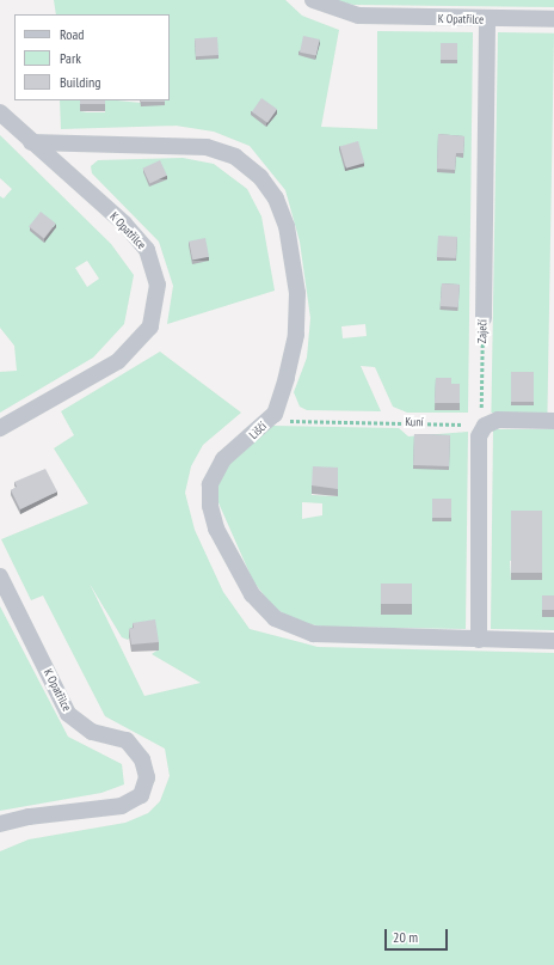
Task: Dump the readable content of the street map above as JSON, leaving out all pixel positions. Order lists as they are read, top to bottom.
{
  "streets": {
    "street": ["K Opatřilce", "Zaječí", "Liščí"],
    "path": ["Kuní"]
  },
  "crossings": [
    ["K Opatřilce", "Zaječí"],
    ["K Opatřilce", "Liščí"],
    ["Zaječí", "Kuní"],
    ["Kuní", "Liščí"]
  ],
  "legend": ["Road", "Park", "Building"],
  "scale_bar": "20 m"
}
